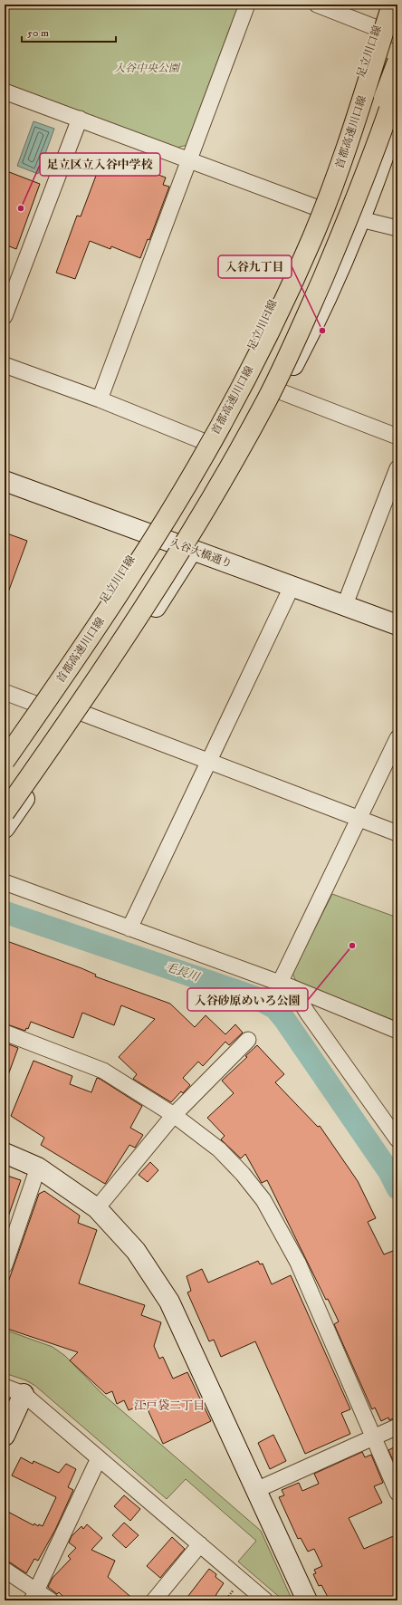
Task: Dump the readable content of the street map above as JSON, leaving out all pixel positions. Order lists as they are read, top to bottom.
{
  "streets": {
    "highway": ["首都高速川口線"],
    "main road": ["足立川口線", "入谷大橋通り"]
  },
  "crossings": [
    ["足立川口線", "入谷大橋通り"]
  ],
  "districts": ["江戸袋二丁目"],
  "water": ["毛長川"],
  "parks": ["入谷中央公園"],
  "places": ["足立区立入谷中学校", "入谷九丁目", "入谷砂原めいろ公園"],
  "scale_bar": "50 m"
}
